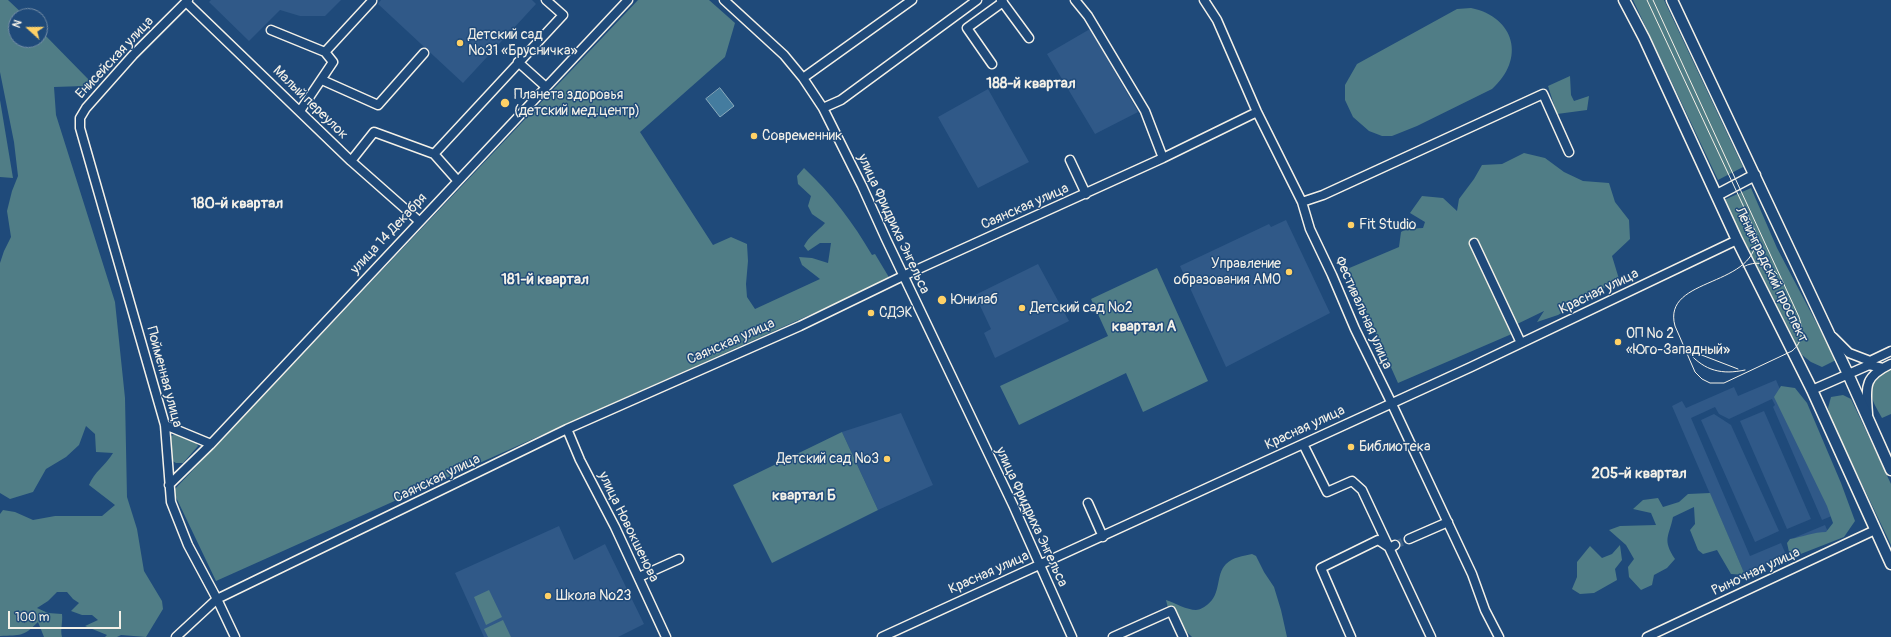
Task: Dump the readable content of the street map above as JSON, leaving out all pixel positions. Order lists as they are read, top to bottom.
{
  "streets": {
    "main road": ["Ленинградский проспект"],
    "street": [
      "Енисейская улица",
      "Малый переулок",
      "Саянская улица",
      "улица Фридриха Энгельса",
      "улица 14 Декабря",
      "Красная улица",
      "Фестивальная улица",
      "Пойменная улица",
      "улица Новокшенова",
      "Рыночная улица"
    ]
  },
  "crossings": [
    ["Енисейская улица", "Малый переулок"],
    ["Енисейская улица", "Пойменная улица"],
    ["Малый переулок", "улица 14 Декабря"],
    ["Саянская улица", "улица Фридриха Энгельса"],
    ["Саянская улица", "Фестивальная улица"],
    ["Саянская улица", "Пойменная улица"],
    ["Саянская улица", "улица Новокшенова"],
    ["улица Фридриха Энгельса", "Красная улица"],
    ["улица 14 Декабря", "Пойменная улица"],
    ["Ленинградский проспект", "Красная улица"],
    ["Ленинградский проспект", "Рыночная улица"],
    ["Красная улица", "Фестивальная улица"]
  ],
  "districts": [
    "188-й квартал",
    "180-й квартал",
    "181-й квартал",
    "квартал А",
    "205-й квартал",
    "квартал Б"
  ],
  "places": [
    "Детский сад №31 «Брусничка»",
    "Планета здоровья (детский мед.центр)",
    "Современник",
    "Fit Studio",
    "Управление образования АМО",
    "Юнилаб",
    "Детский сад №2",
    "СДЭК",
    "ОП № 2 «Юго-Западный»",
    "Библиотека",
    "Детский сад №3",
    "Школа №23"
  ],
  "scale_bar": "100 m",
  "north": "left"
}
